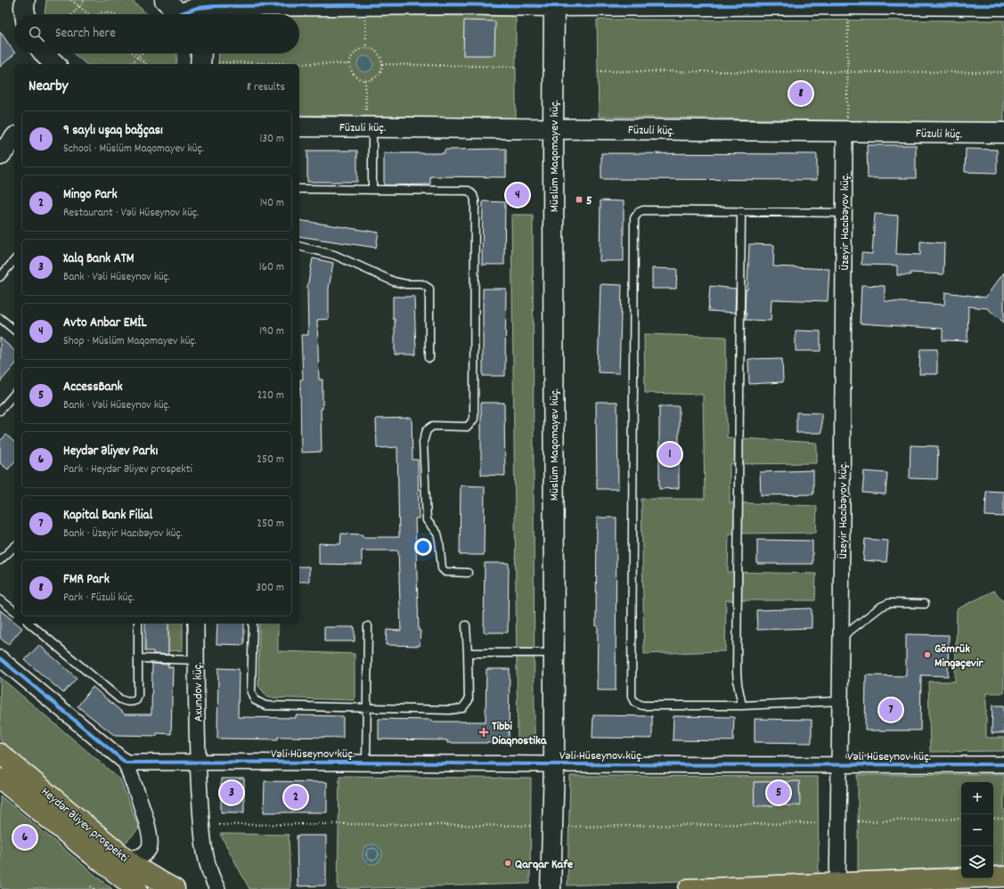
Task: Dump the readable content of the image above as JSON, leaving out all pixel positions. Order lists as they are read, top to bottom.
{
  "streets": {
    "main road": ["Heydər Əliyev prospekti"],
    "street": [
      "Füzuli küç.",
      "Müslüm Maqomayev küç.",
      "Üzeyir Hacıbəyov küç.",
      "Axundov küç.",
      "Vəli Hüseynov küç."
    ]
  },
  "crossings": [
    ["Füzuli küç.", "Müslüm Maqomayev küç."],
    ["Füzuli küç.", "Üzeyir Hacıbəyov küç."],
    ["Müslüm Maqomayev küç.", "Vəli Hüseynov küç."],
    ["Üzeyir Hacıbəyov küç.", "Vəli Hüseynov küç."],
    ["Axundov küç.", "Vəli Hüseynov küç."]
  ],
  "places": {
    "transit": ["5"],
    "other": ["Gömrük Mingəçevir", "Qarqar Kafe"],
    "health": ["Tibbi Diaqnostika"]
  },
  "page": {
    "search": "Search here",
    "heading": ["Nearby", "8 results"],
    "pins": [
      "8",
      "4",
      "1",
      "7",
      "3",
      "5",
      "2",
      "6"
    ],
    "list": [
      {
        "mark": "1",
        "name": "9 saylı uşaq bağçası",
        "note": "School · Müslüm Maqomayev küç.",
        "value": "130 m"
      },
      {
        "mark": "2",
        "name": "Mingo Park",
        "note": "Restaurant · Vəli Hüseynov küç.",
        "value": "140 m"
      },
      {
        "mark": "3",
        "name": "Xalq Bank ATM",
        "note": "Bank · Vəli Hüseynov küç.",
        "value": "160 m"
      },
      {
        "mark": "4",
        "name": "Avto Anbar EMİL",
        "note": "Shop · Müslüm Maqomayev küç.",
        "value": "190 m"
      },
      {
        "mark": "5",
        "name": "AccessBank",
        "note": "Bank · Vəli Hüseynov küç.",
        "value": "220 m"
      },
      {
        "mark": "6",
        "name": "Heydər Əliyev Parkı",
        "note": "Park · Heydər Əliyev prospekti",
        "value": "250 m"
      },
      {
        "mark": "7",
        "name": "Kapital Bank Filial",
        "note": "Bank · Üzeyir Hacıbəyov küç.",
        "value": "250 m"
      },
      {
        "mark": "8",
        "name": "FMR Park",
        "note": "Park · Füzuli küç.",
        "value": "300 m"
      }
    ],
    "map_buttons": ["+", "−"]
  }
}
